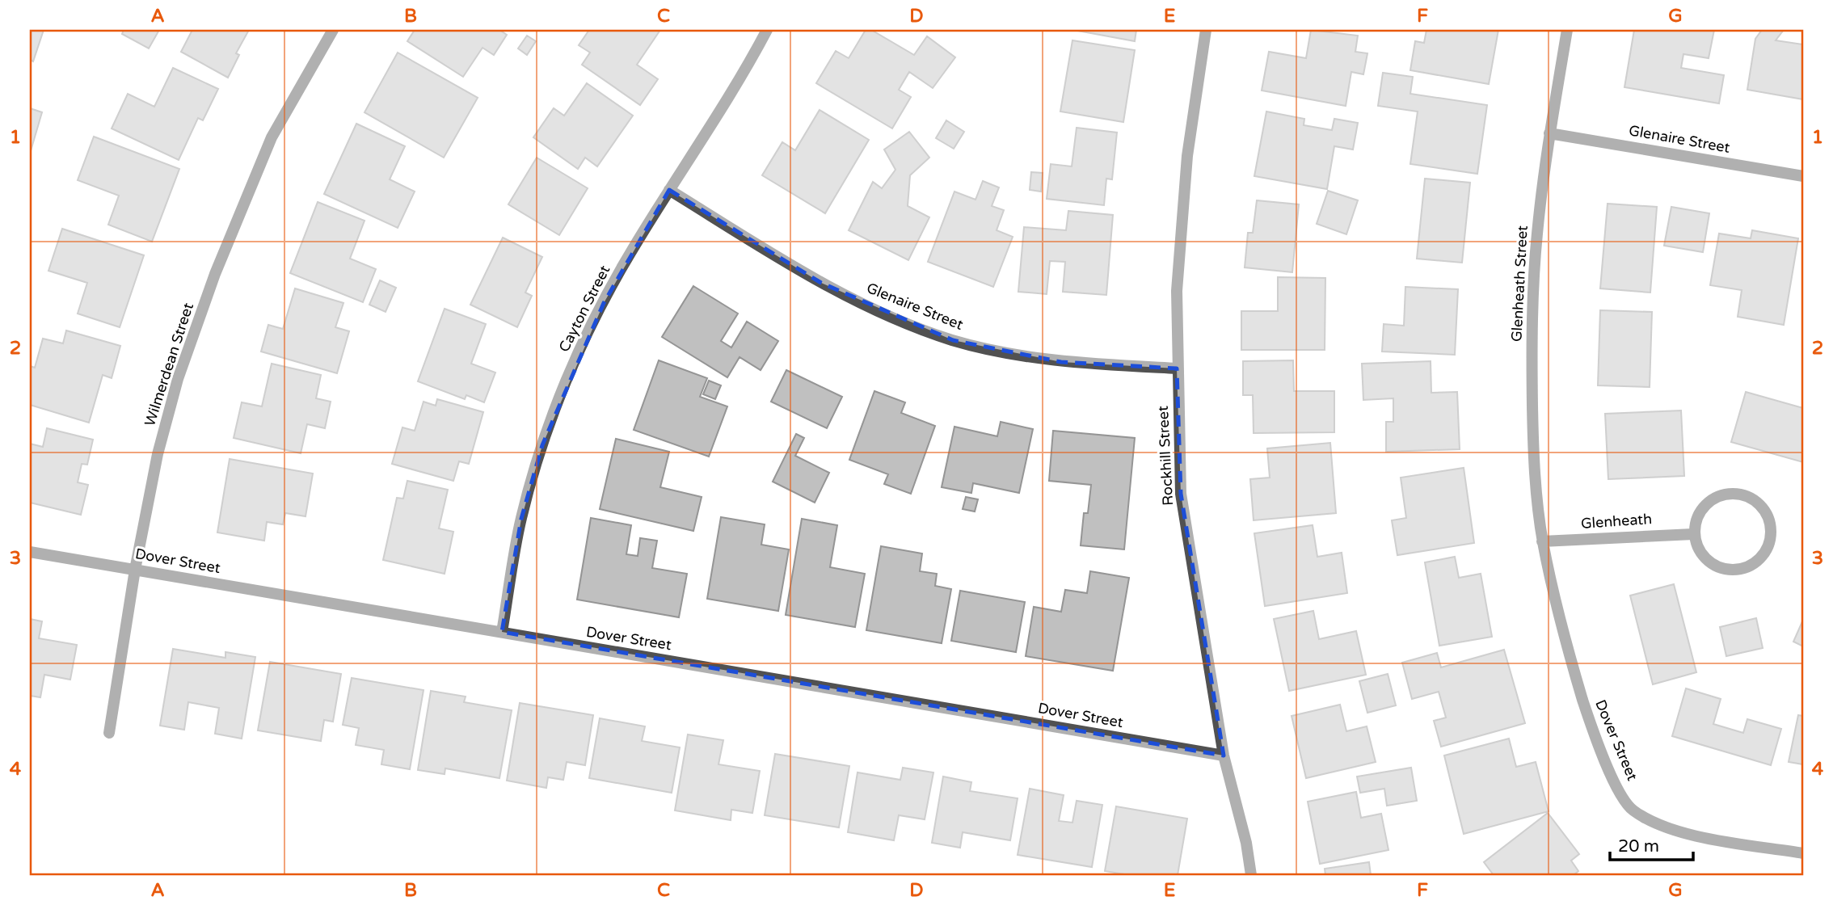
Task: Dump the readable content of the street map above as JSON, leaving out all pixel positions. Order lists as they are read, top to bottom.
{
  "streets": {
    "street": [
      "Glenaire Street",
      "Glenheath Street",
      "Cayton Street",
      "Wilmerdean Street",
      "Rockhill Street",
      "Glenheath",
      "Dover Street"
    ]
  },
  "crossings": [
    ["Glenaire Street", "Glenheath Street"],
    ["Glenaire Street", "Cayton Street"],
    ["Glenaire Street", "Rockhill Street"],
    ["Glenheath Street", "Glenheath"],
    ["Glenheath Street", "Dover Street"],
    ["Cayton Street", "Dover Street"],
    ["Wilmerdean Street", "Dover Street"],
    ["Rockhill Street", "Dover Street"],
    ["Glenheath", "Dover Street"]
  ],
  "scale_bar": "20 m",
  "grid": {
    "columns": [
      "A",
      "B",
      "C",
      "D",
      "E",
      "F",
      "G"
    ],
    "rows": [
      "1",
      "2",
      "3",
      "4"
    ]
  }
}
